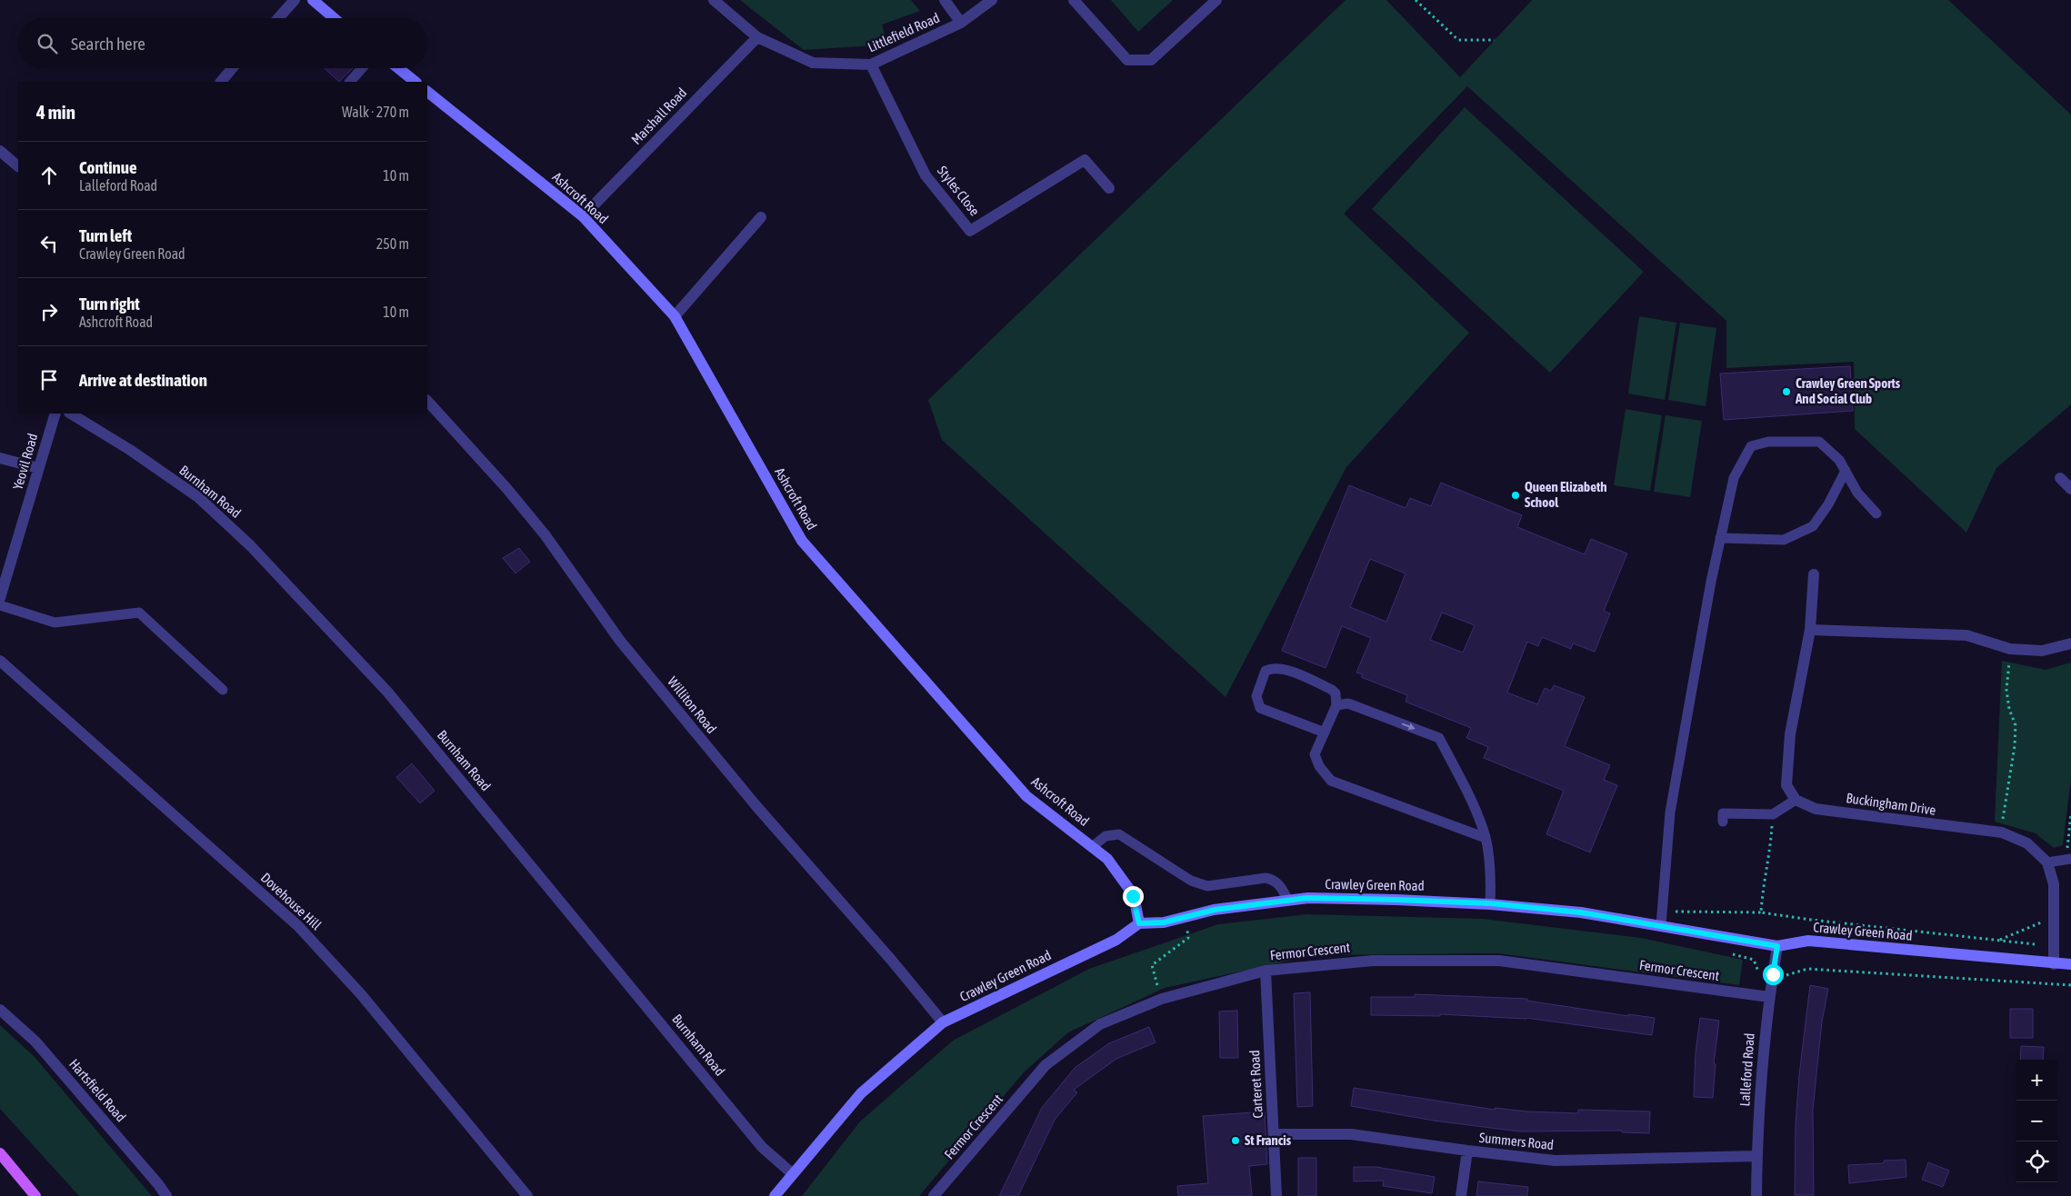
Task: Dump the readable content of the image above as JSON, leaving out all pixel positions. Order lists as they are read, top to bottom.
{
  "streets": {
    "street": [
      "Littlefield Road",
      "Marshall Road",
      "Styles Close",
      "Ashcroft Road",
      "Yeovil Road",
      "Burnham Road",
      "Williton Road",
      "Buckingham Drive",
      "Crawley Green Road",
      "Dovehouse Hill",
      "Fermor Crescent",
      "Lalleford Road",
      "Carteret Road",
      "Hartsfield Road",
      "Summers Road"
    ]
  },
  "crossings": [
    ["Littlefield Road", "Marshall Road"],
    ["Littlefield Road", "Styles Close"],
    ["Marshall Road", "Ashcroft Road"],
    ["Ashcroft Road", "Crawley Green Road"],
    ["Burnham Road", "Crawley Green Road"],
    ["Williton Road", "Crawley Green Road"],
    ["Crawley Green Road", "Lalleford Road"],
    ["Fermor Crescent", "Lalleford Road"],
    ["Fermor Crescent", "Carteret Road"],
    ["Lalleford Road", "Summers Road"],
    ["Carteret Road", "Summers Road"]
  ],
  "places": ["Crawley Green Sports And Social Club", "Queen Elizabeth School", "St Francis"],
  "page": {
    "search": "Search here",
    "heading": ["4 min", "Walk · 270 m"],
    "list": [
      ["Continue", "Lalleford Road", "10 m"],
      ["Turn left", "Crawley Green Road", "250 m"],
      ["Turn right", "Ashcroft Road", "10 m"],
      "Arrive at destination"
    ],
    "map_buttons": ["+", "−"]
  }
}
